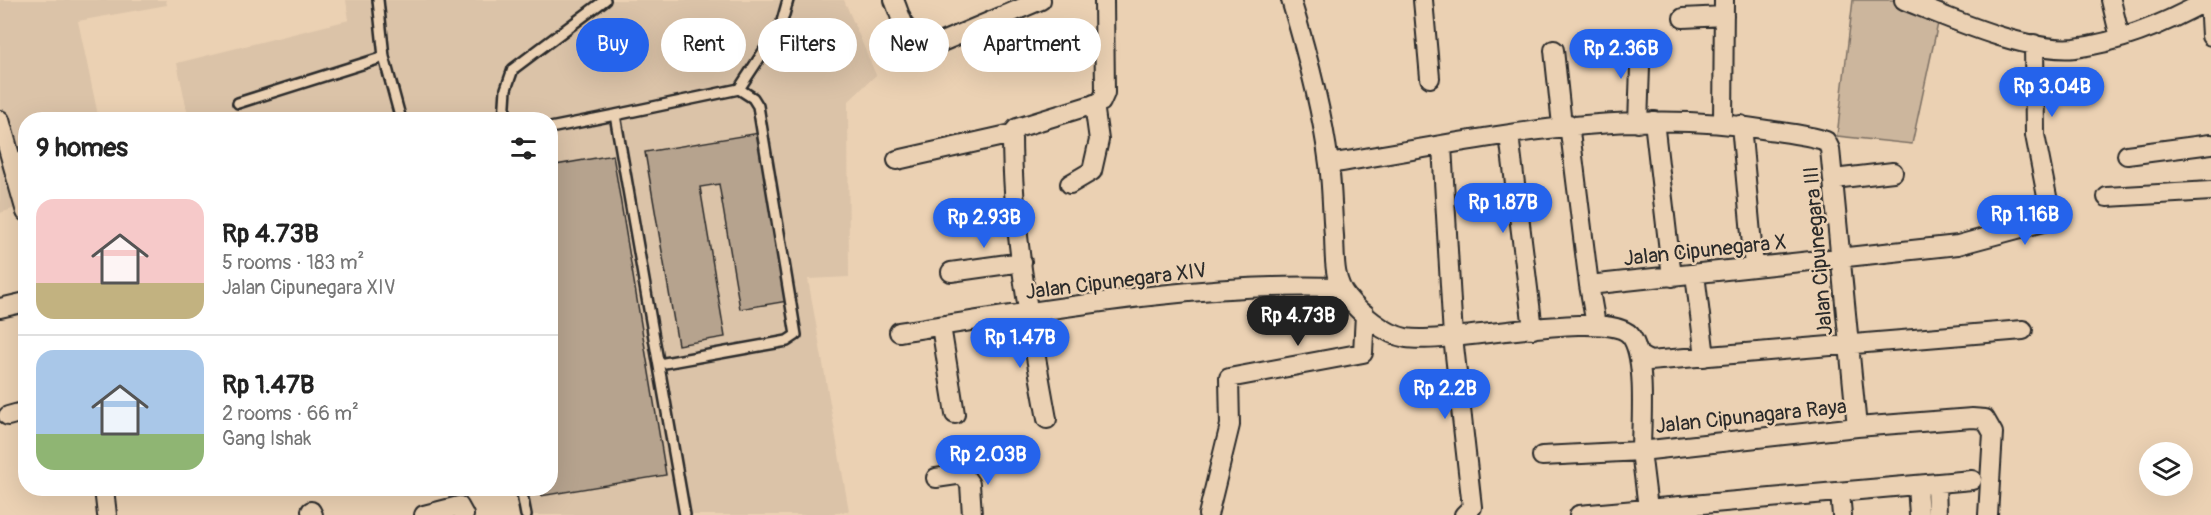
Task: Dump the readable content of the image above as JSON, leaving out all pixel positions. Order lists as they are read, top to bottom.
{
  "streets": {
    "street": [
      "Jalan Cipunegara X",
      "Jalan Cipunegara III",
      "Jalan Cipunegara XIV",
      "Jalan Cipunagara Raya"
    ]
  },
  "crossings": [
    ["Jalan Cipunegara X", "Jalan Cipunegara III"],
    ["Jalan Cipunegara III", "Jalan Cipunagara Raya"],
    ["Jalan Cipunegara XIV", "Jalan Cipunagara Raya"]
  ],
  "page": {
    "chip": [
      "Buy",
      "Rent",
      "Filters",
      "New",
      "Apartment"
    ],
    "price": [
      "Rp 2.36B",
      "Rp 3.04B",
      "Rp 1.87B",
      "Rp 1.16B",
      "Rp 2.93B",
      "Rp 4.73B",
      "Rp 1.47B",
      "Rp 2.2B",
      "Rp 2.03B"
    ],
    "heading": "9 homes",
    "list": [
      {
        "name": "Rp 4.73B",
        "note": "5 rooms · 183 m² · Jalan Cipunegara XIV"
      },
      {
        "name": "Rp 1.47B",
        "note": "2 rooms · 66 m² · Gang Ishak"
      }
    ]
  }
}
